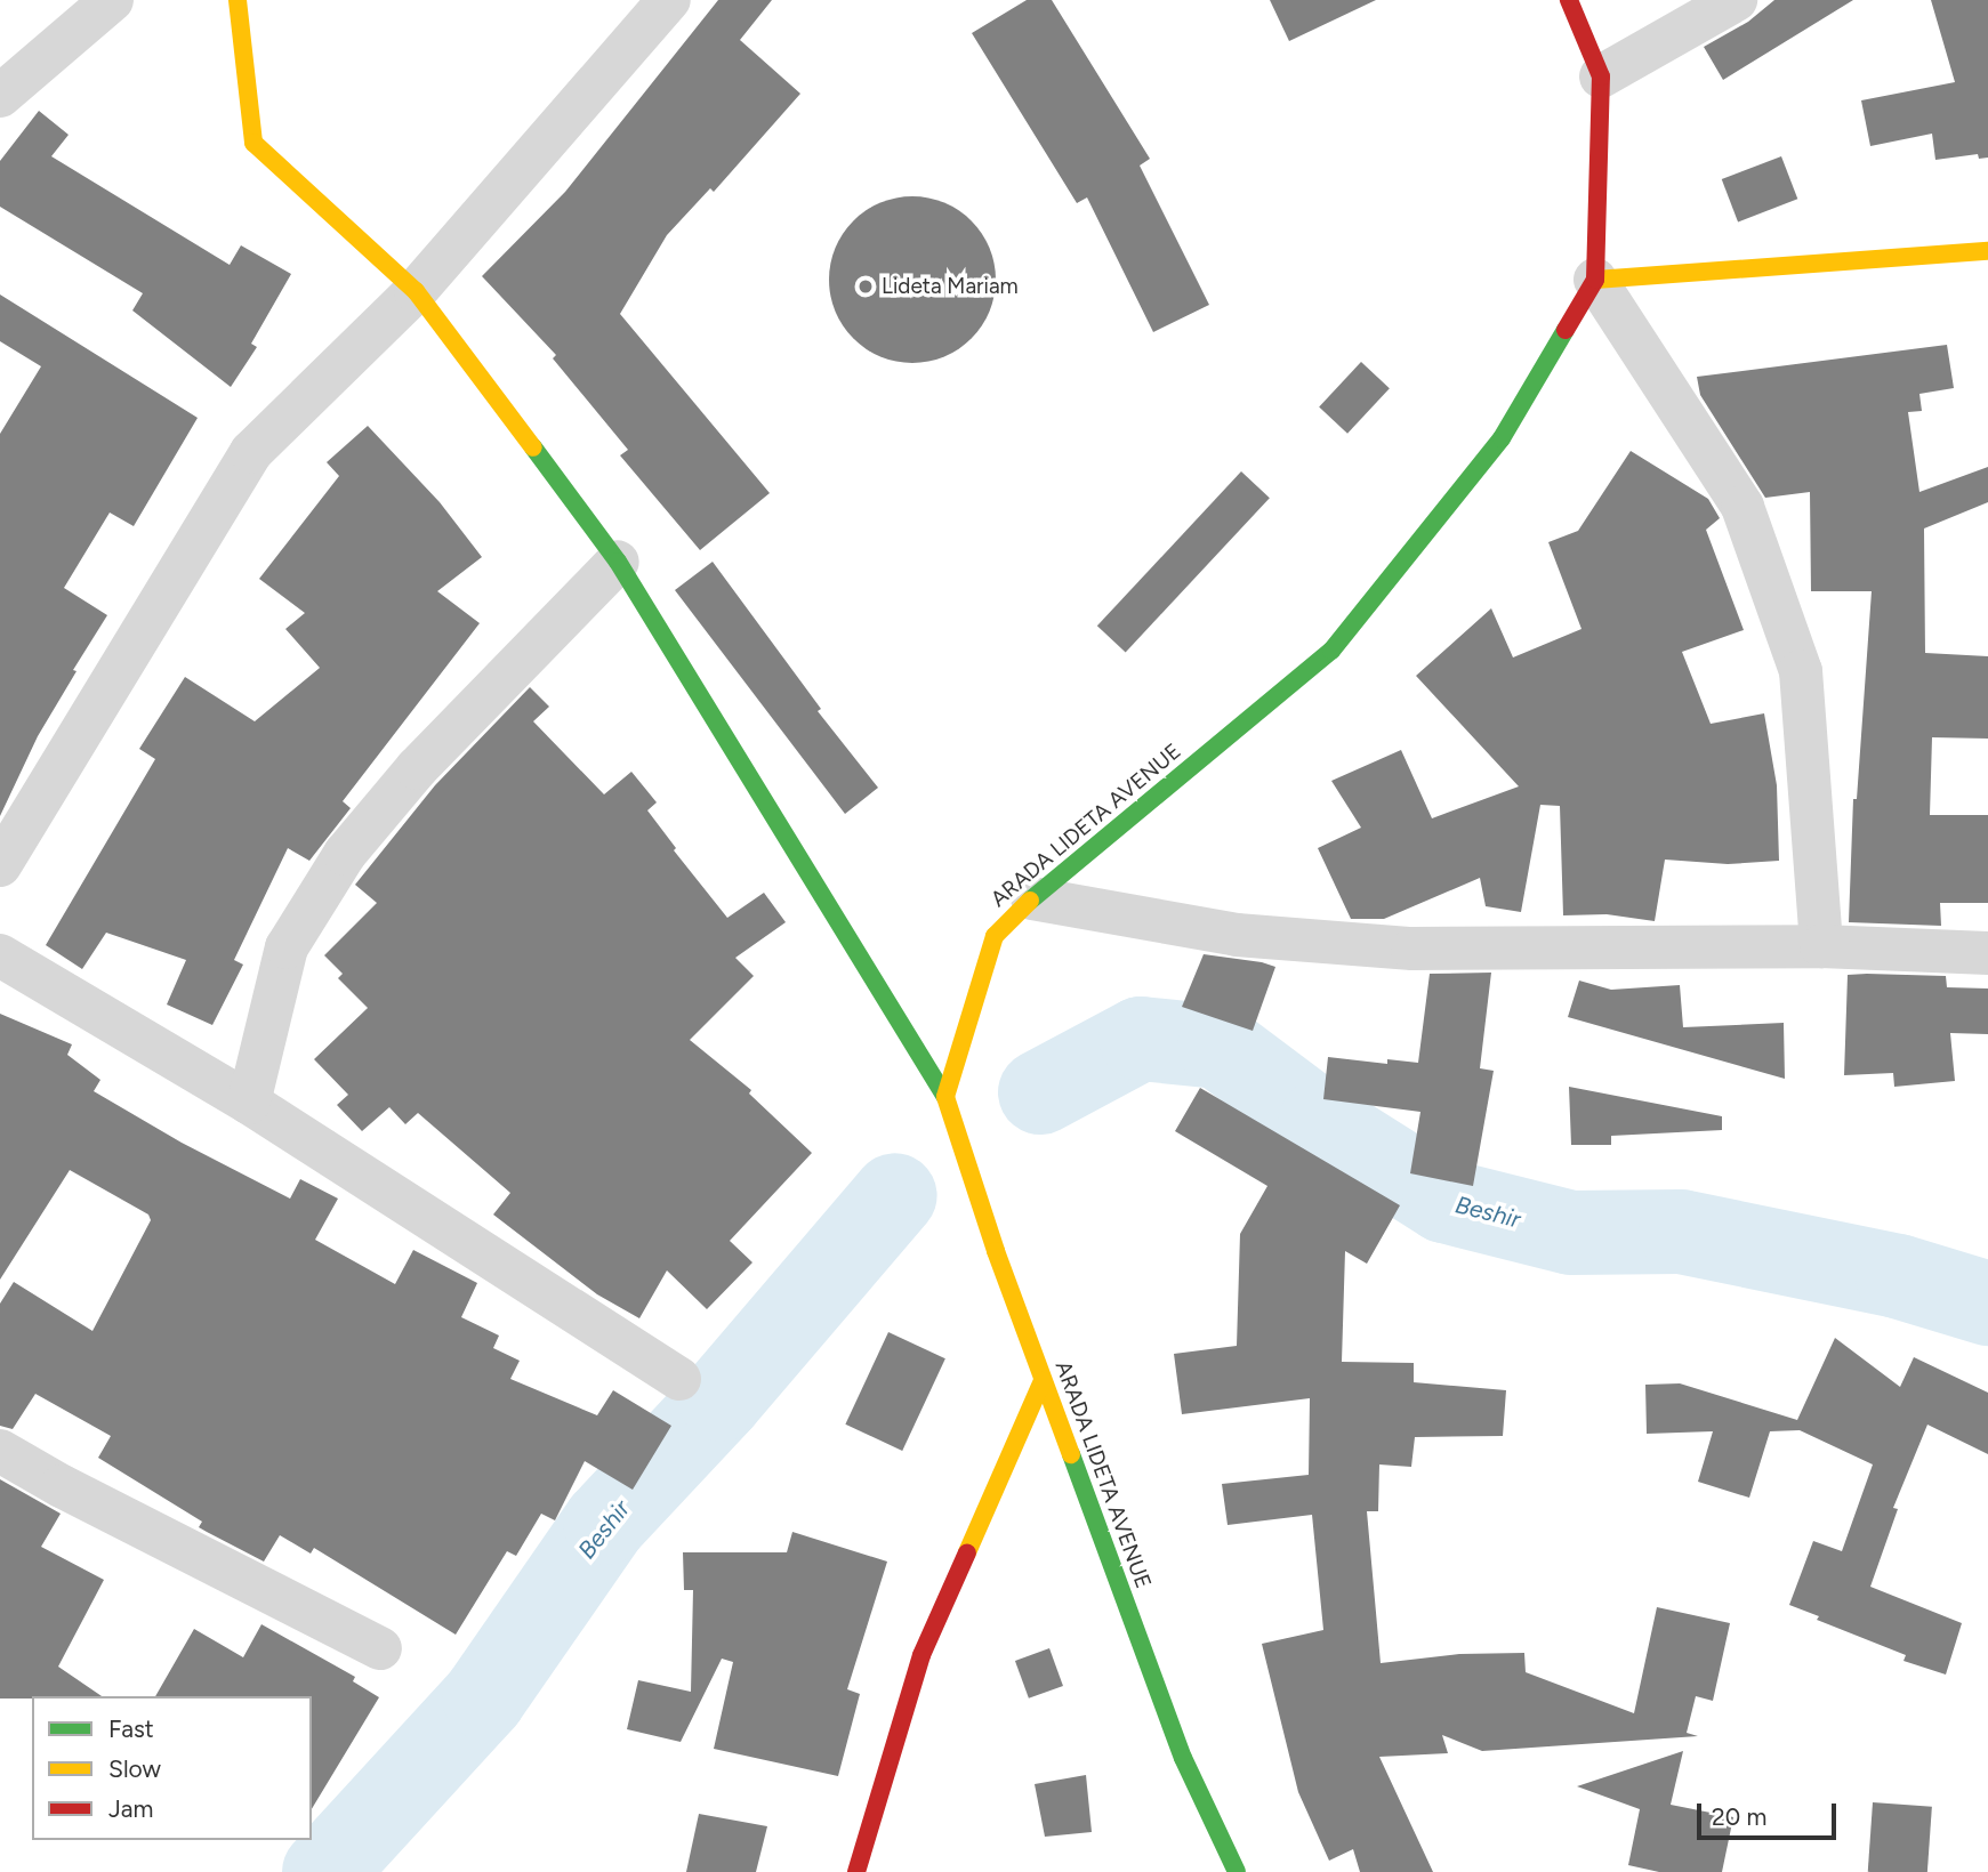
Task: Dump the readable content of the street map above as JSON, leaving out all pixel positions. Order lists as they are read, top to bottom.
{
  "streets": {
    "main road": ["ARADA LIDETA AVENUE"]
  },
  "water": ["Beshir"],
  "places": ["Lideta Mariam"],
  "legend": ["Fast", "Slow", "Jam"],
  "scale_bar": "20 m"
}
